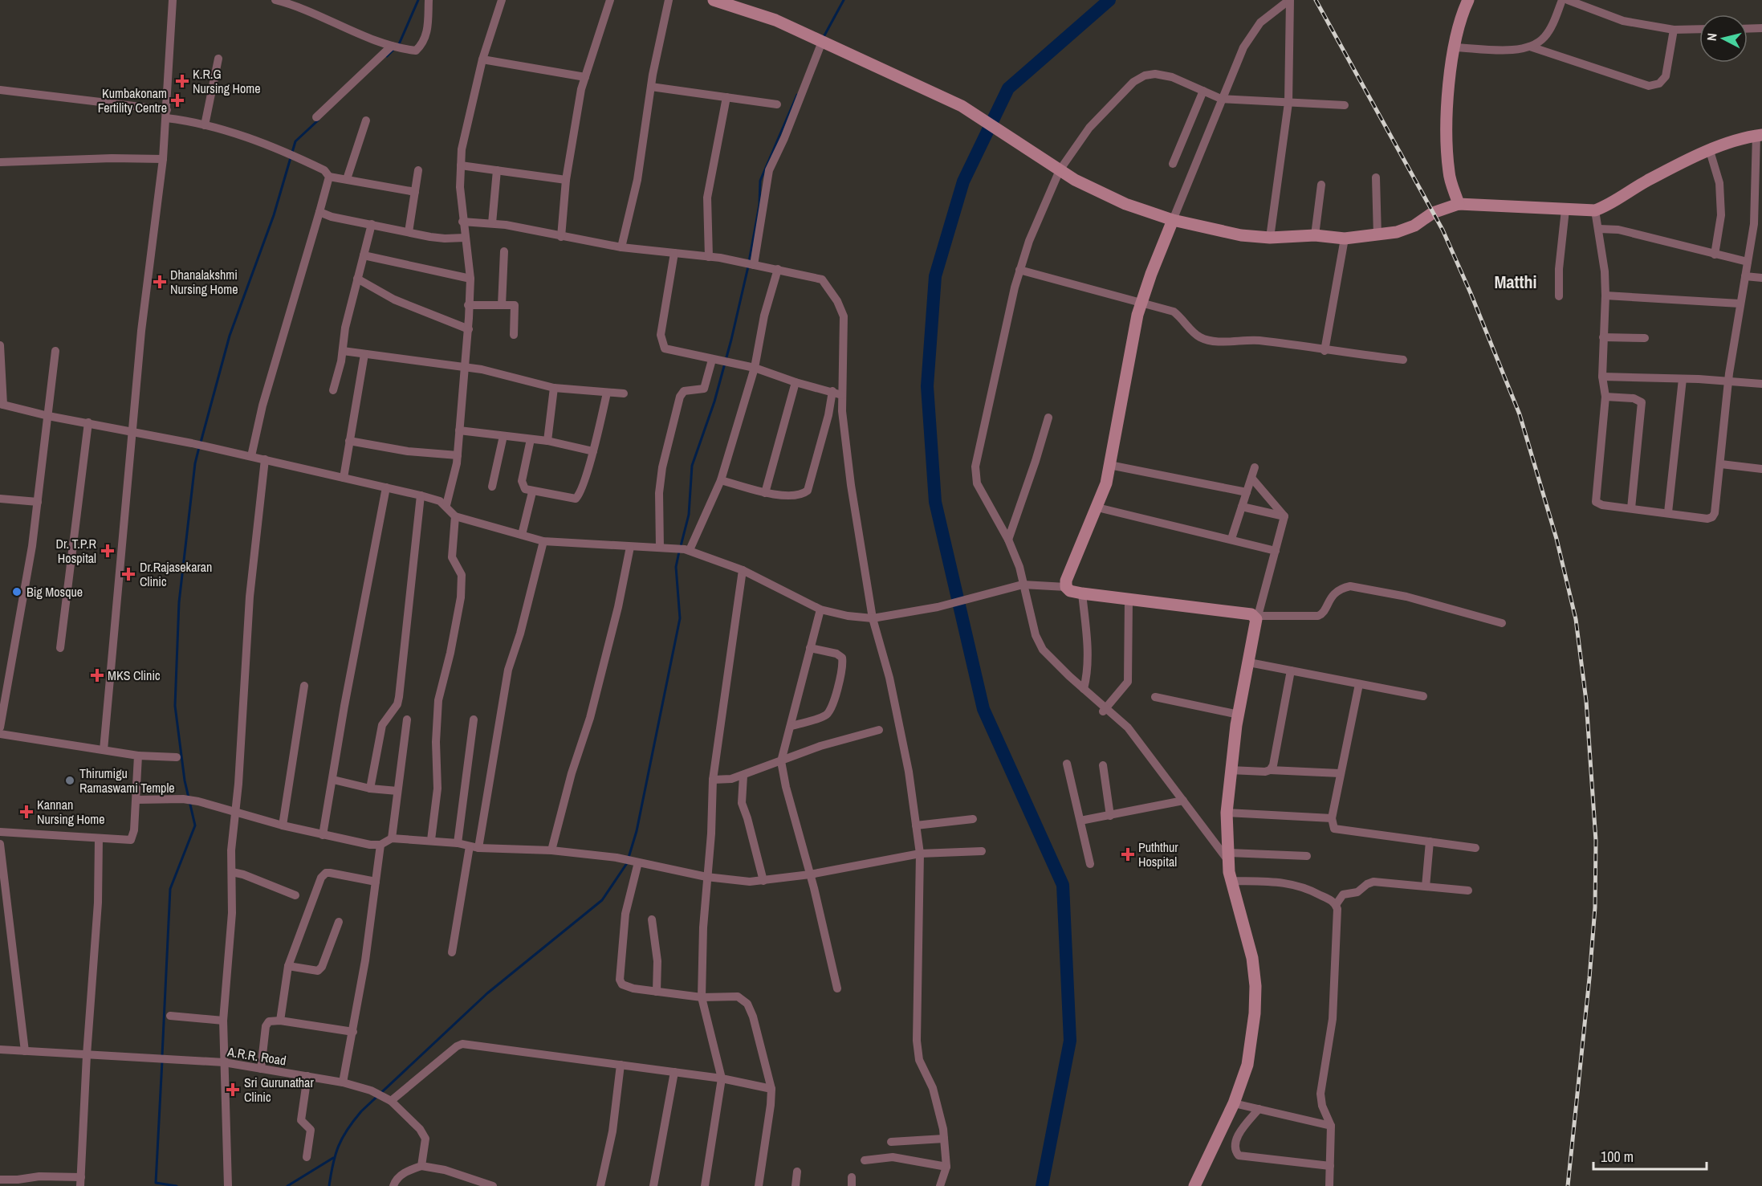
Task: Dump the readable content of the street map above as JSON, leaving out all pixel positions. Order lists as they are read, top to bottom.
{
  "streets": {
    "street": ["A.R.R. Road"]
  },
  "districts": ["Matthi"],
  "places": {
    "health": [
      "K.R.G Nursing Home",
      "Kumbakonam Fertility Centre",
      "Dhanalakshmi Nursing Home",
      "Dr. T.P.R Hospital",
      "Dr.Rajasekaran Clinic",
      "MKS Clinic",
      "Kannan Nursing Home",
      "Puththur Hospital",
      "Sri Gurunathar Clinic"
    ],
    "other": ["Big Mosque", "Thirumigu Ramaswami Temple"]
  },
  "scale_bar": "100 m",
  "north": "left"
}
